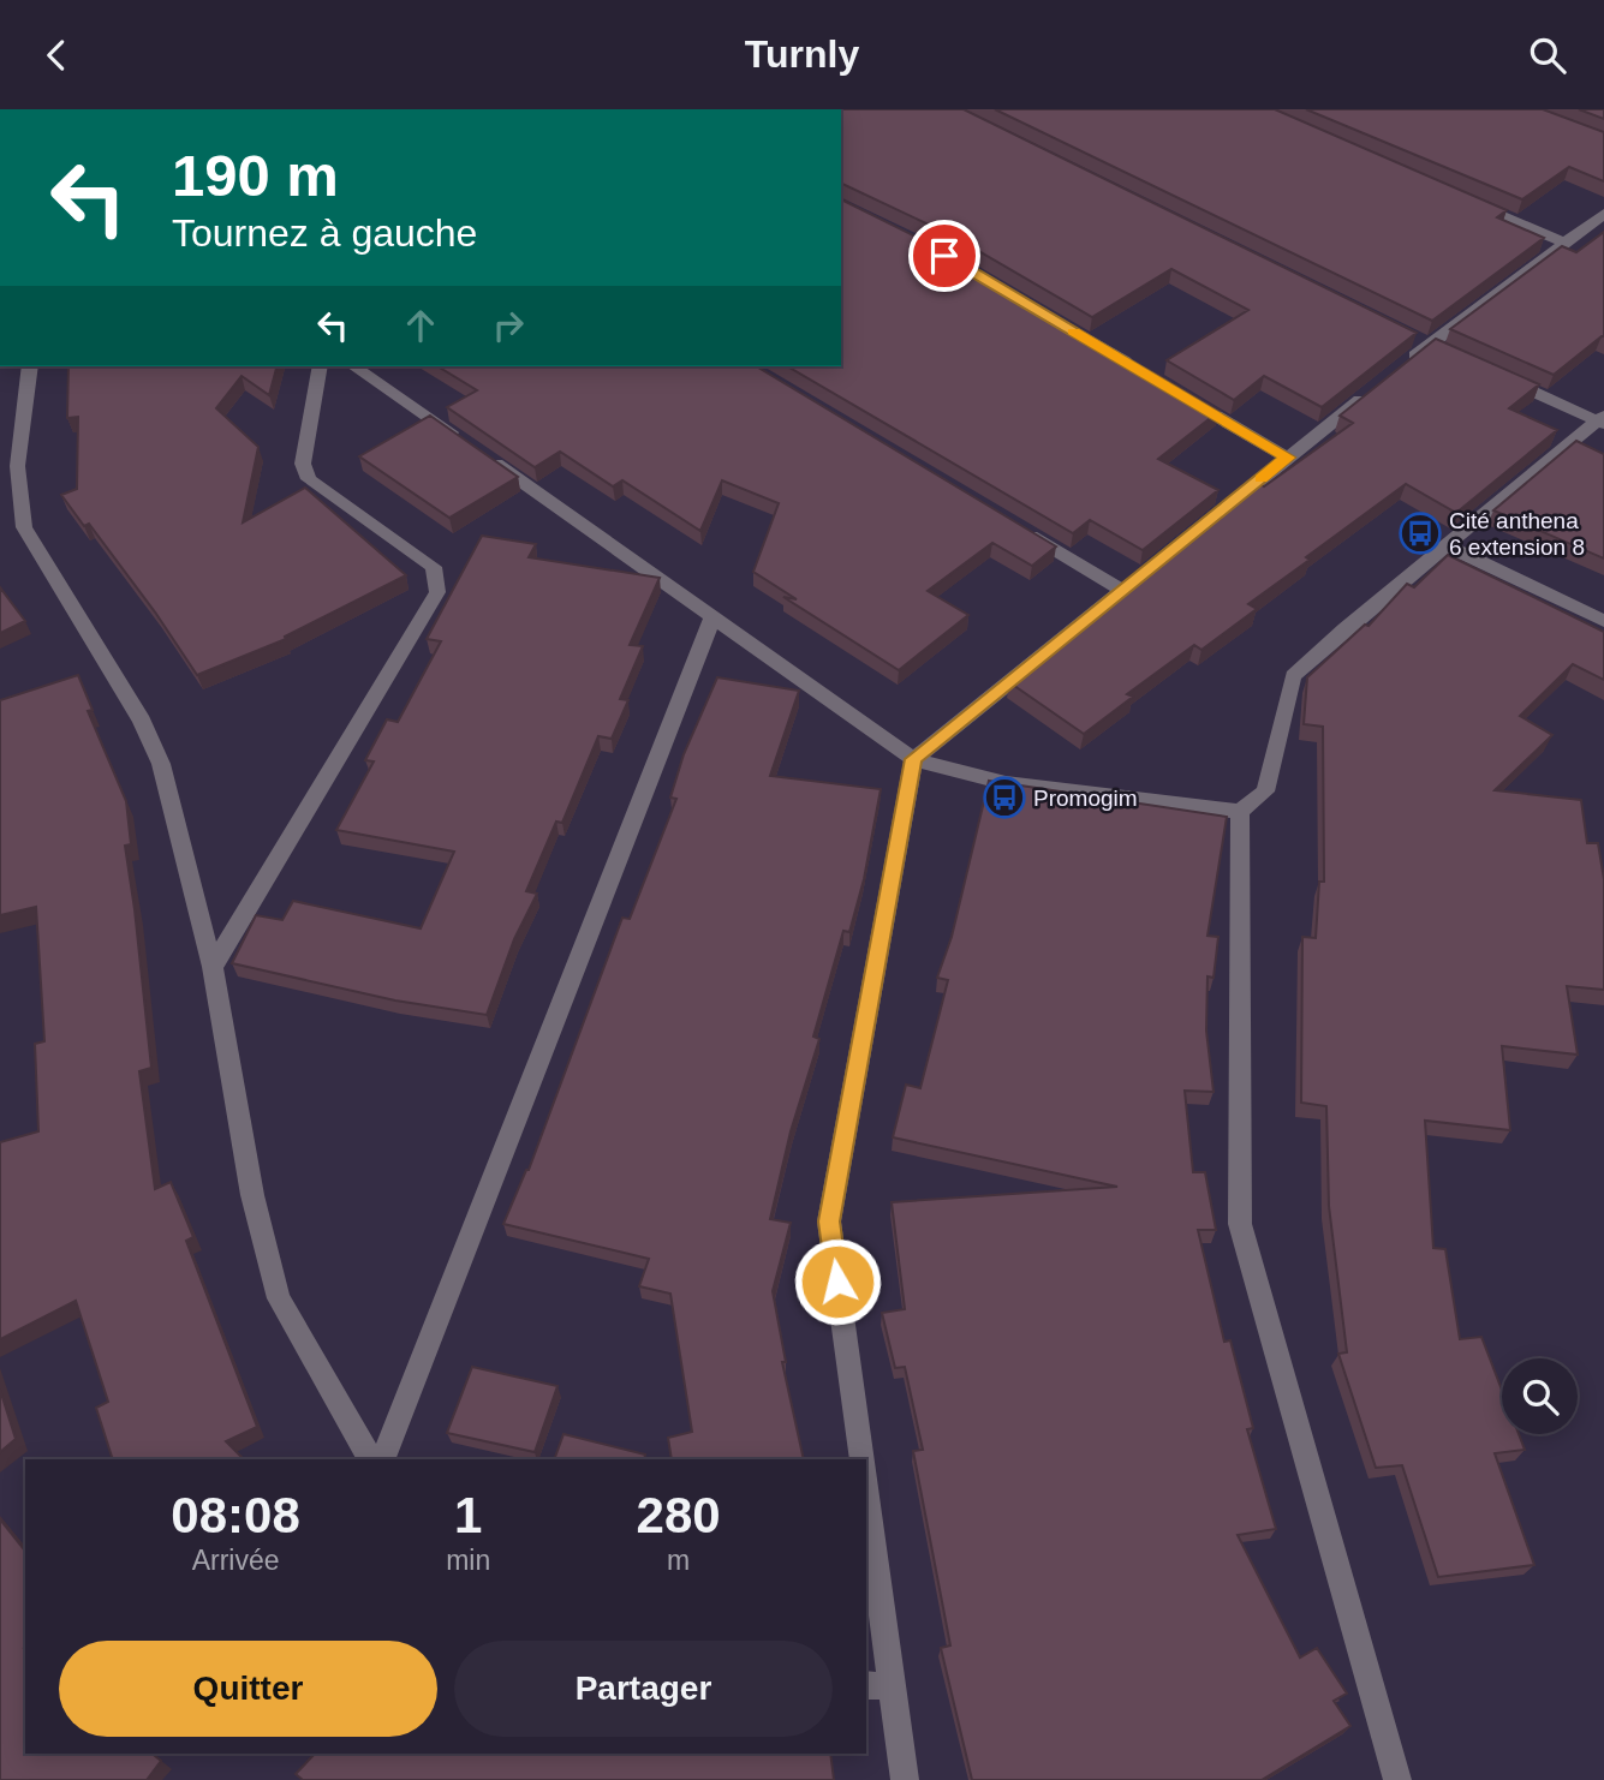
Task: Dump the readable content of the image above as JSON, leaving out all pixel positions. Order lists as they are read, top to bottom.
{
  "places": {
    "bus stop": ["Cité anthena 6 extension 8", "Promogim"]
  },
  "page": {
    "header": "Turnly",
    "turn": ["190 m", "Tournez à gauche"],
    "eta": [
      "08:08",
      "Arrivée",
      "1",
      "min",
      "280",
      "m"
    ],
    "buttons": ["Quitter", "Partager"]
  }
}
